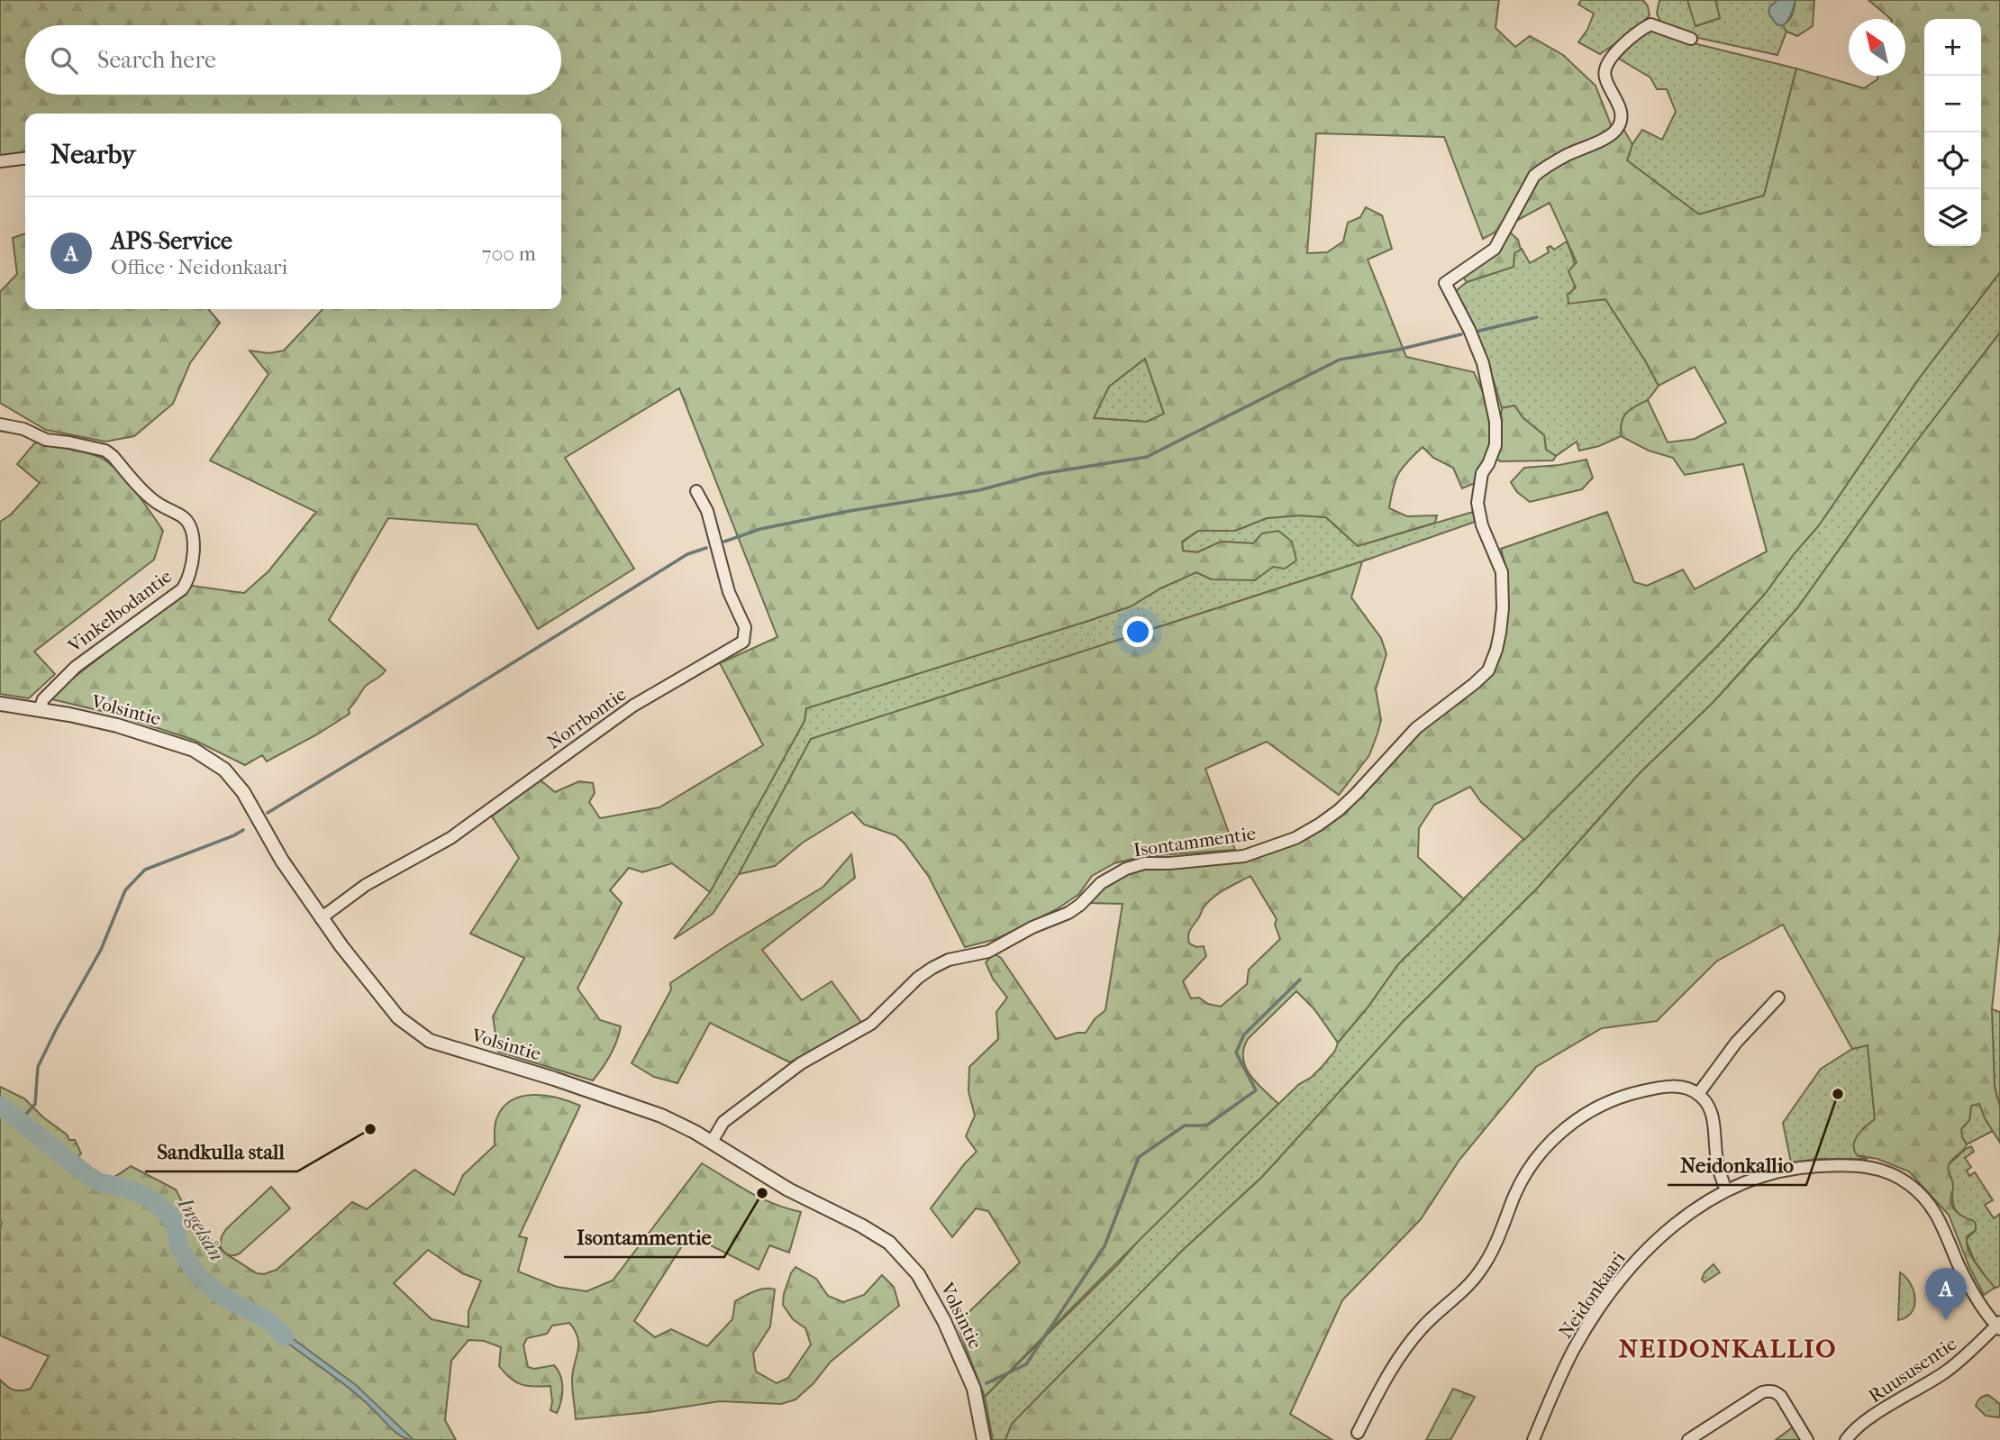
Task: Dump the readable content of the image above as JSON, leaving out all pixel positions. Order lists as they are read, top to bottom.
{
  "streets": {
    "street": [
      "Vinkelbodantie",
      "Volsintie",
      "Norrbontie",
      "Isontammentie",
      "Neidonkaari",
      "Ruususentie"
    ]
  },
  "crossings": [
    ["Vinkelbodantie", "Volsintie"],
    ["Volsintie", "Norrbontie"],
    ["Volsintie", "Isontammentie"],
    ["Neidonkaari", "Ruususentie"]
  ],
  "districts": ["NEIDONKALLIO"],
  "water": ["Ingelsån"],
  "places": ["Neidonkallio", "Sandkulla stall", "Isontammentie"],
  "north": "top left",
  "page": {
    "map_buttons": ["+", "−"],
    "search": "Search here",
    "heading": "Nearby",
    "list": [
      {
        "mark": "A",
        "name": "APS-Service",
        "note": "Office · Neidonkaari",
        "value": "700 m"
      }
    ],
    "pins": "A"
  }
}
